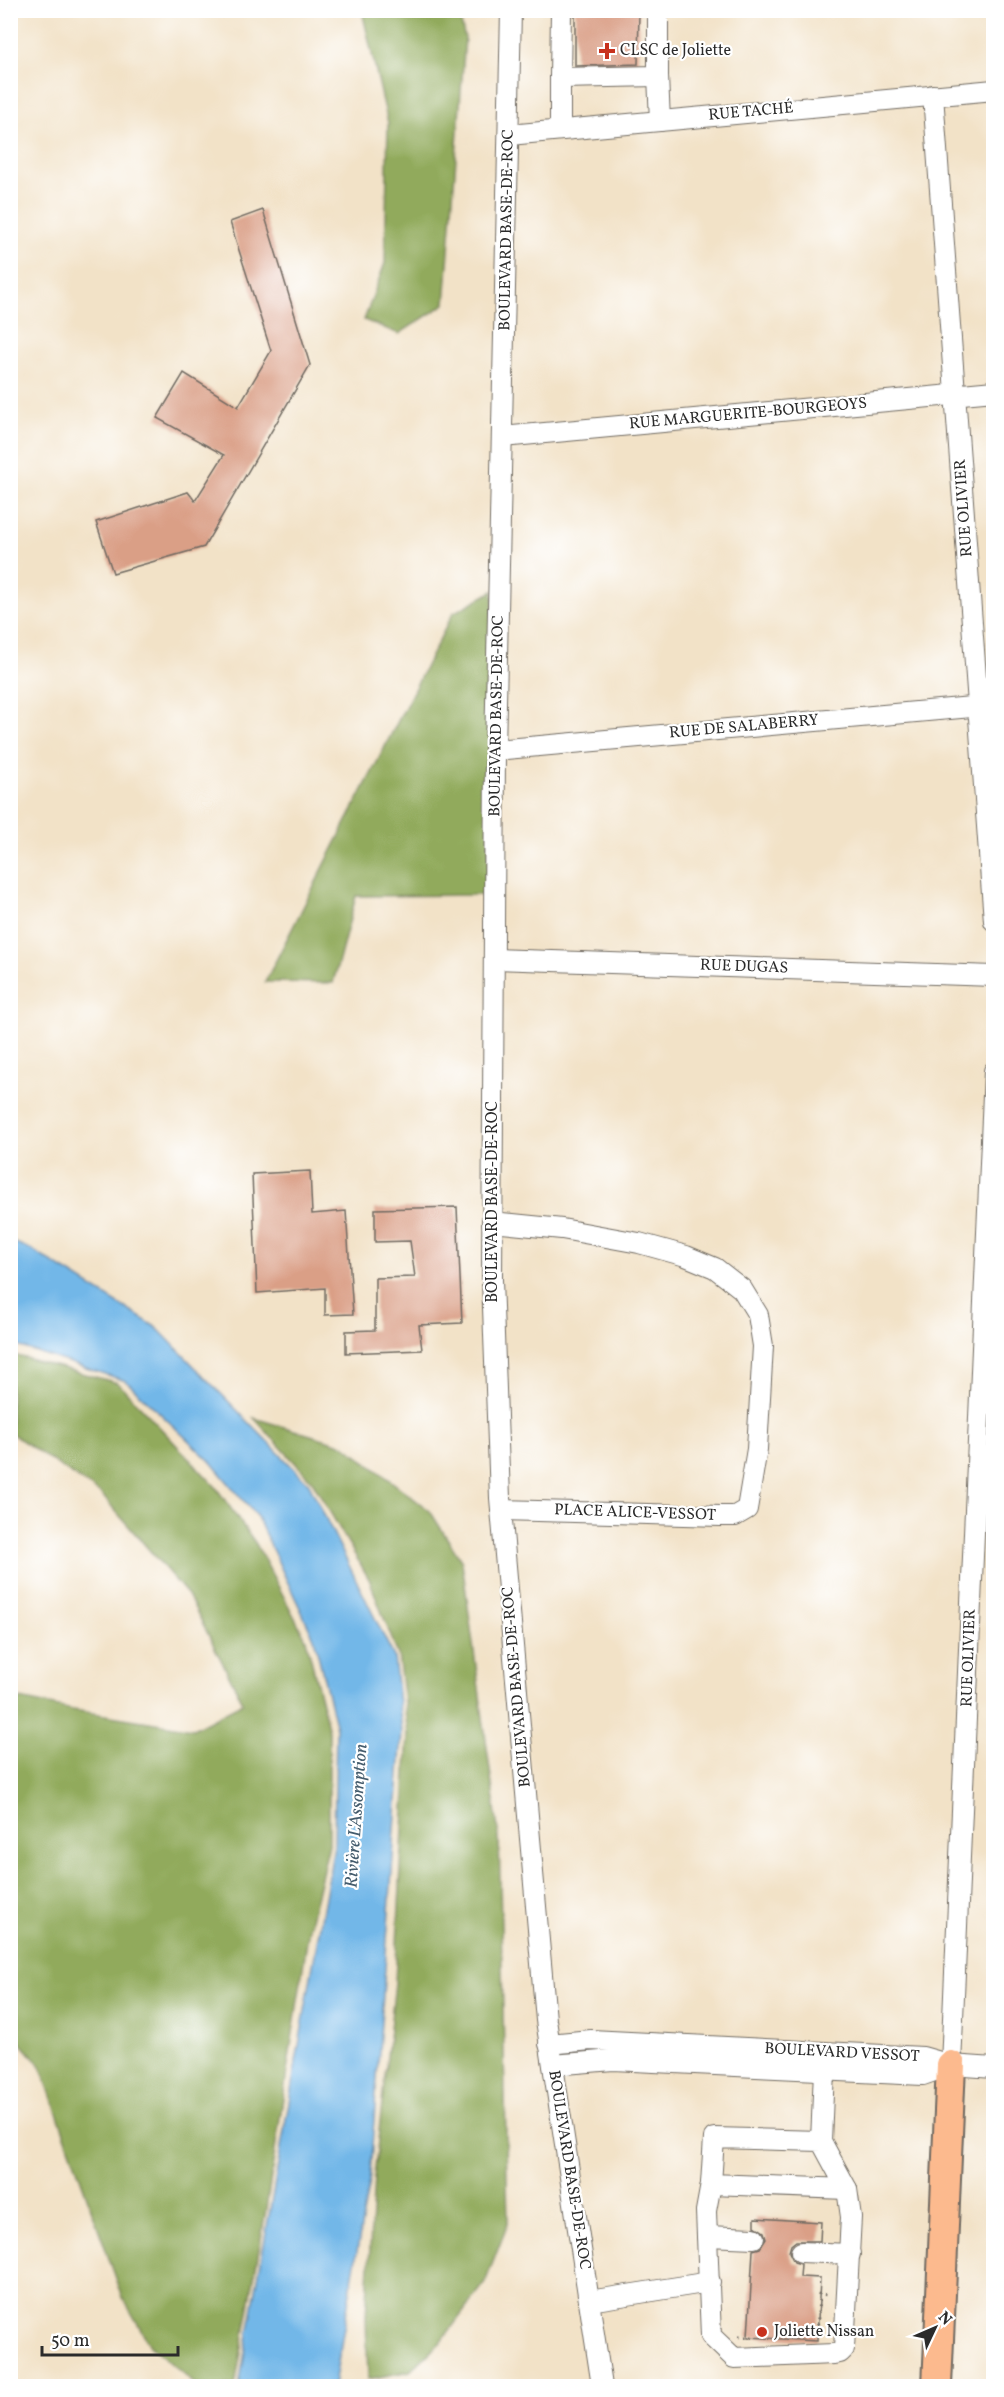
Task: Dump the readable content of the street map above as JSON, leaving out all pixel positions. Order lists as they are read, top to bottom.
{
  "streets": {
    "street": [
      "RUE TACHÉ",
      "BOULEVARD BASE-DE-ROC",
      "RUE MARGUERITE-BOURGEOYS",
      "RUE OLIVIER",
      "RUE DE SALABERRY",
      "RUE DUGAS",
      "PLACE ALICE-VESSOT",
      "BOULEVARD VESSOT"
    ]
  },
  "crossings": [
    ["RUE TACHÉ", "BOULEVARD BASE-DE-ROC"],
    ["RUE TACHÉ", "RUE OLIVIER"],
    ["BOULEVARD BASE-DE-ROC", "RUE MARGUERITE-BOURGEOYS"],
    ["BOULEVARD BASE-DE-ROC", "RUE DE SALABERRY"],
    ["BOULEVARD BASE-DE-ROC", "RUE DUGAS"],
    ["BOULEVARD BASE-DE-ROC", "PLACE ALICE-VESSOT"],
    ["BOULEVARD BASE-DE-ROC", "BOULEVARD VESSOT"],
    ["RUE MARGUERITE-BOURGEOYS", "RUE OLIVIER"],
    ["RUE OLIVIER", "RUE DE SALABERRY"],
    ["RUE OLIVIER", "BOULEVARD VESSOT"]
  ],
  "water": ["Rivière L'Assomption"],
  "places": {
    "health": ["CLSC de Joliette"],
    "other": ["Joliette Nissan"]
  },
  "scale_bar": "50 m",
  "north": "top right"
}
